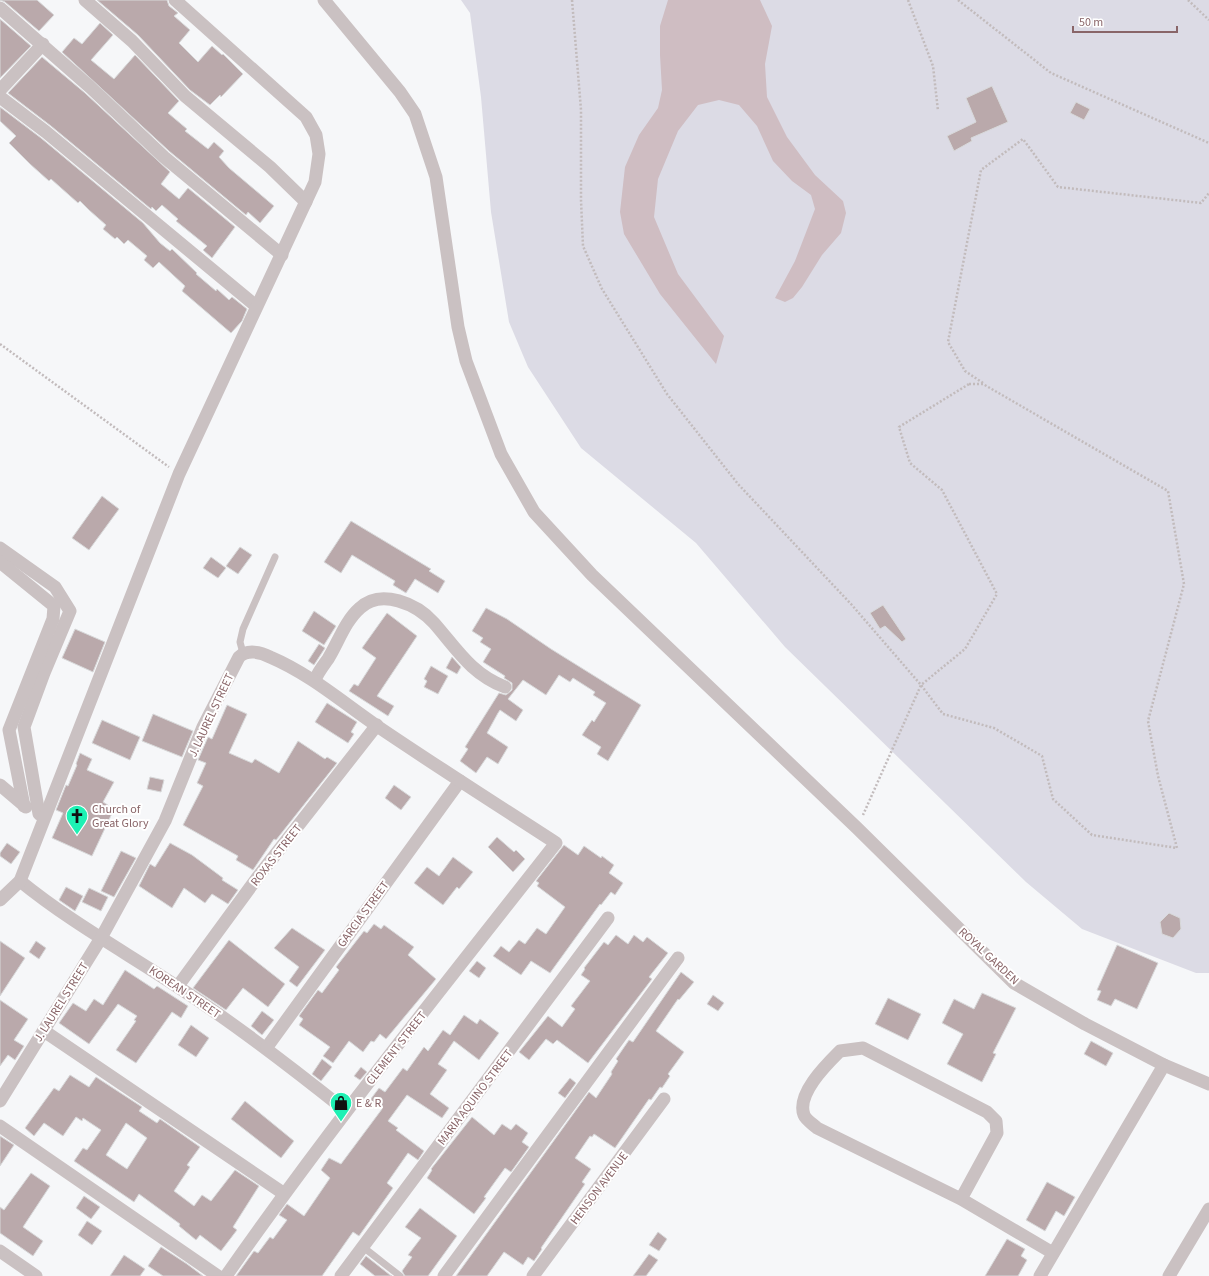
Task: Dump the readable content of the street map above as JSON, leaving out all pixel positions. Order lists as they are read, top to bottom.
{
  "streets": {
    "street": [
      "J. LAUREL STREET",
      "ROXAS STREET",
      "GARCIA STREET",
      "ROYAL GARDEN",
      "KOREAN STREET",
      "CLEMENT STREET",
      "MARIA AQUINO STREET",
      "HENSON AVENUE"
    ]
  },
  "crossings": [
    ["J. LAUREL STREET", "KOREAN STREET"],
    ["ROXAS STREET", "KOREAN STREET"],
    ["GARCIA STREET", "KOREAN STREET"],
    ["GARCIA STREET", "CLEMENT STREET"],
    ["KOREAN STREET", "CLEMENT STREET"]
  ],
  "places": {
    "church": ["Church of Great Glory"],
    "shop": ["E & R"]
  },
  "scale_bar": "50 m"
}
